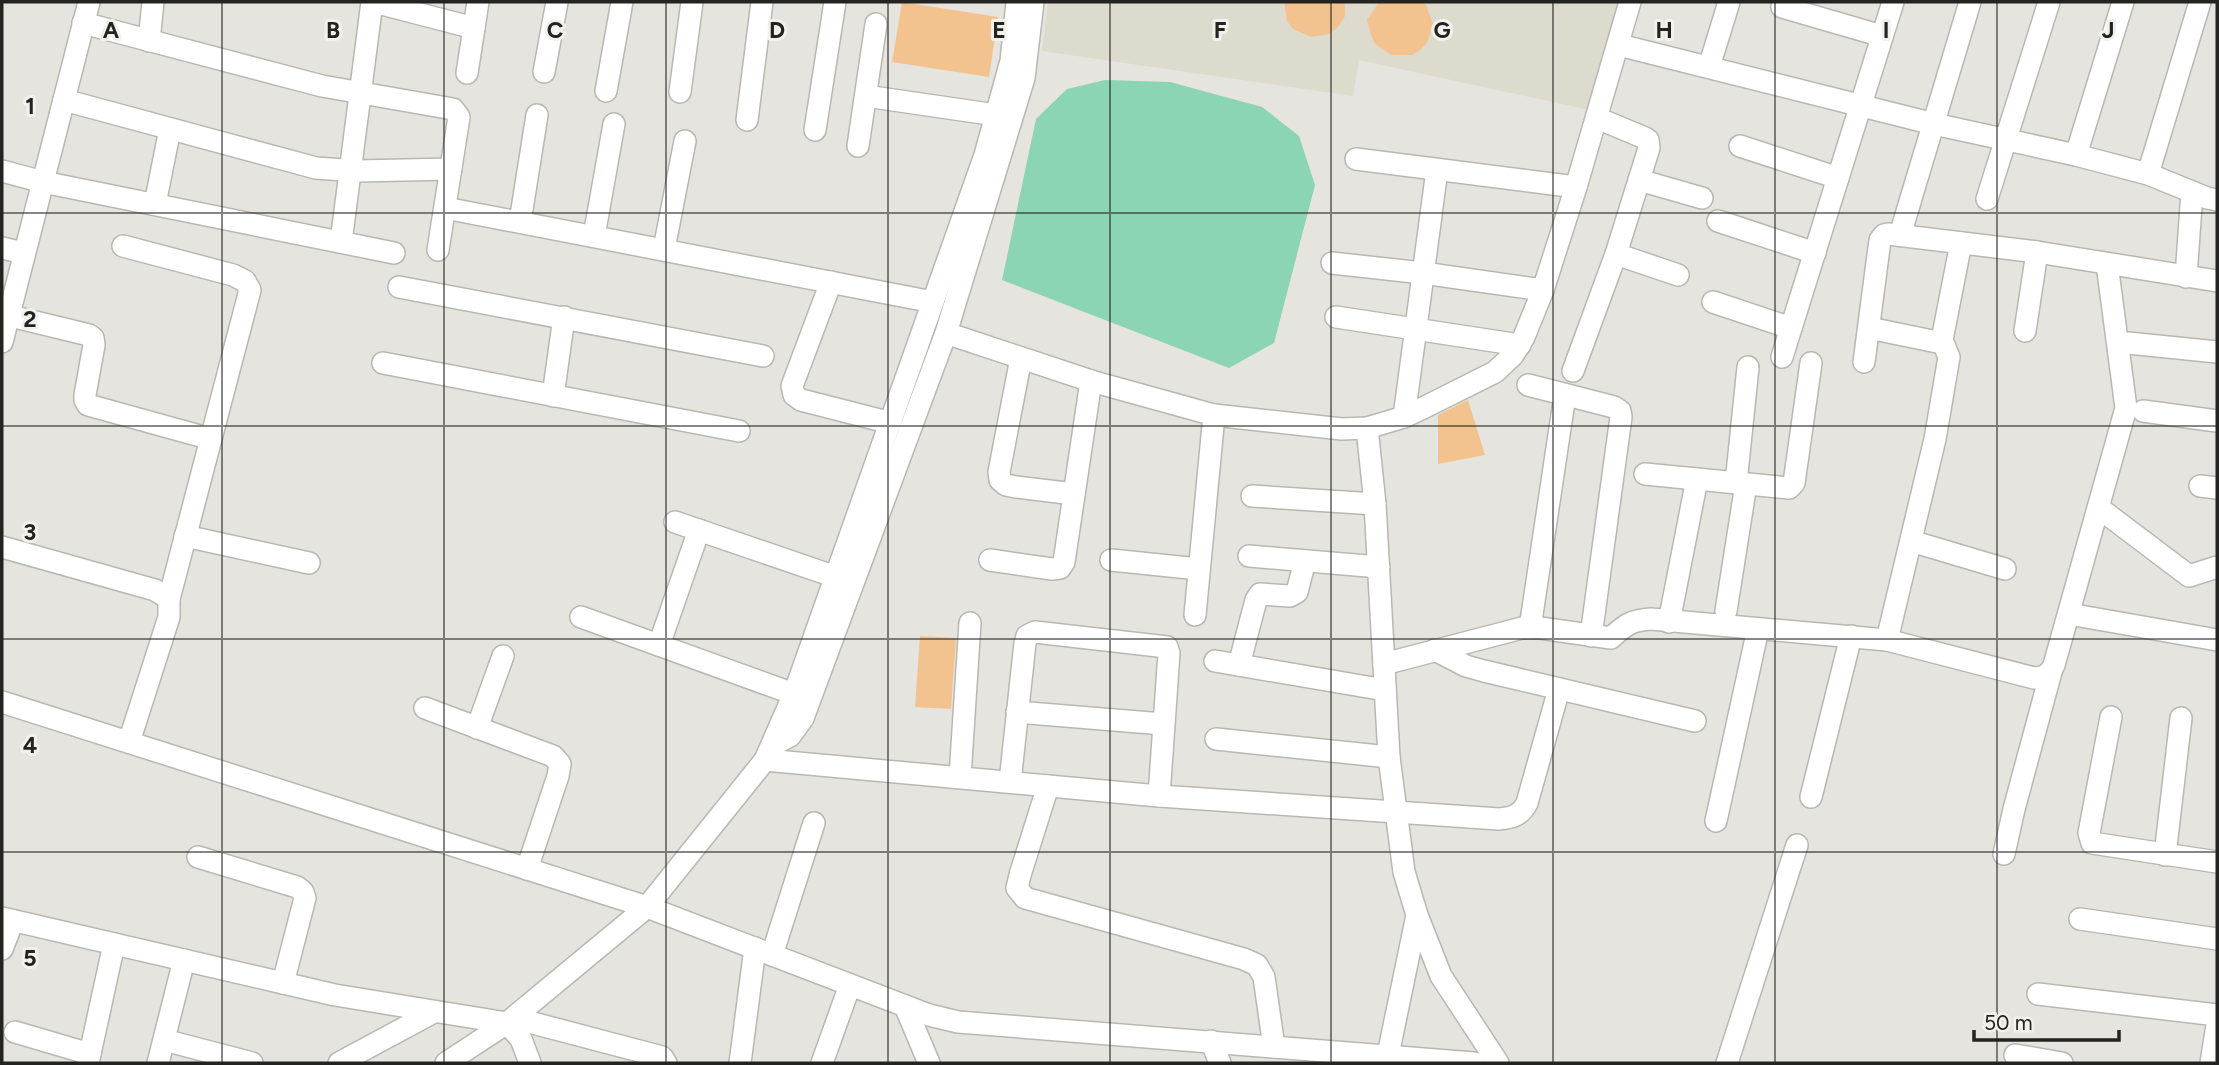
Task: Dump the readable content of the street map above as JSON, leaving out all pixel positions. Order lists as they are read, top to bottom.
{
  "scale_bar": "50 m",
  "grid": {
    "columns": [
      "A",
      "B",
      "C",
      "D",
      "E",
      "F",
      "G",
      "H",
      "I",
      "J"
    ],
    "rows": [
      "1",
      "2",
      "3",
      "4",
      "5"
    ]
  }
}
